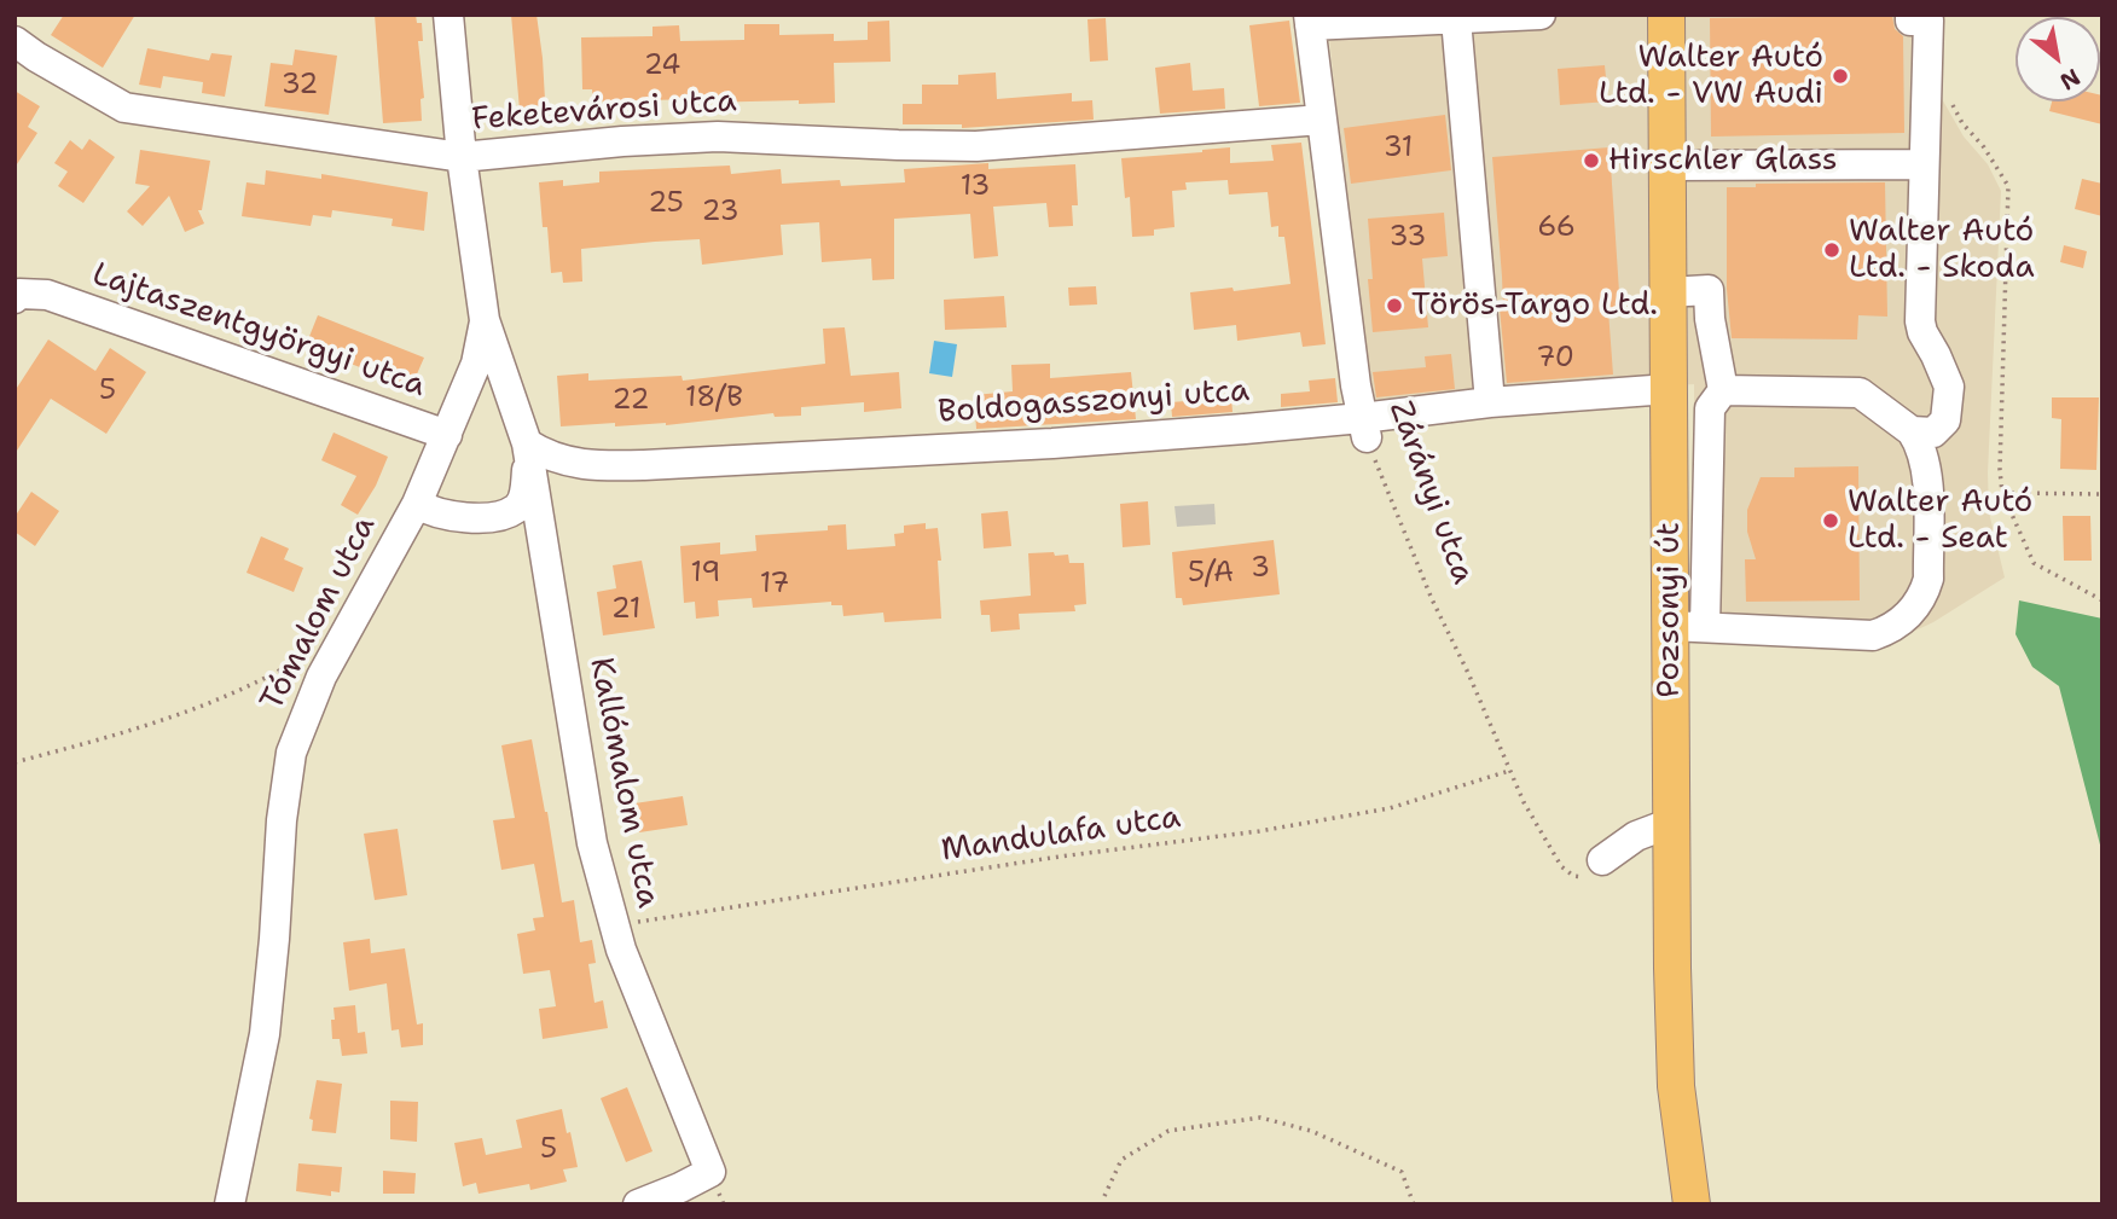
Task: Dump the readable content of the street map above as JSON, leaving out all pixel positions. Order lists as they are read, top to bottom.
{
  "streets": {
    "main road": ["Pozsonyi út"],
    "street": [
      "Feketevárosi utca",
      "Lajtaszentgyörgyi utca",
      "Boldogasszonyi utca",
      "Zárányi utca",
      "Tómalom utca",
      "Kallómalom utca"
    ],
    "path": ["Mandulafa utca"]
  },
  "crossings": [
    ["Feketevárosi utca", "Zárányi utca"],
    ["Feketevárosi utca", "Tómalom utca"],
    ["Lajtaszentgyörgyi utca", "Tómalom utca"],
    ["Boldogasszonyi utca", "Zárányi utca"],
    ["Boldogasszonyi utca", "Pozsonyi út"],
    ["Boldogasszonyi utca", "Tómalom utca"],
    ["Boldogasszonyi utca", "Kallómalom utca"],
    ["Zárányi utca", "Mandulafa utca"],
    ["Tómalom utca", "Kallómalom utca"],
    ["Kallómalom utca", "Mandulafa utca"]
  ],
  "places": [
    "Walter Autó Ltd. - VW Audi",
    "Hirschler Glass",
    "Walter Autó Ltd. - Skoda",
    "Törös-Targo Ltd.",
    "Walter Autó Ltd. - Seat"
  ],
  "house_numbers": [
    "24",
    "32",
    "31",
    "13",
    "25",
    "23",
    "66",
    "33",
    "70",
    "5",
    "18/B",
    "22",
    "3",
    "19",
    "5/A",
    "17",
    "21",
    "5"
  ],
  "north": "bottom right"
}
